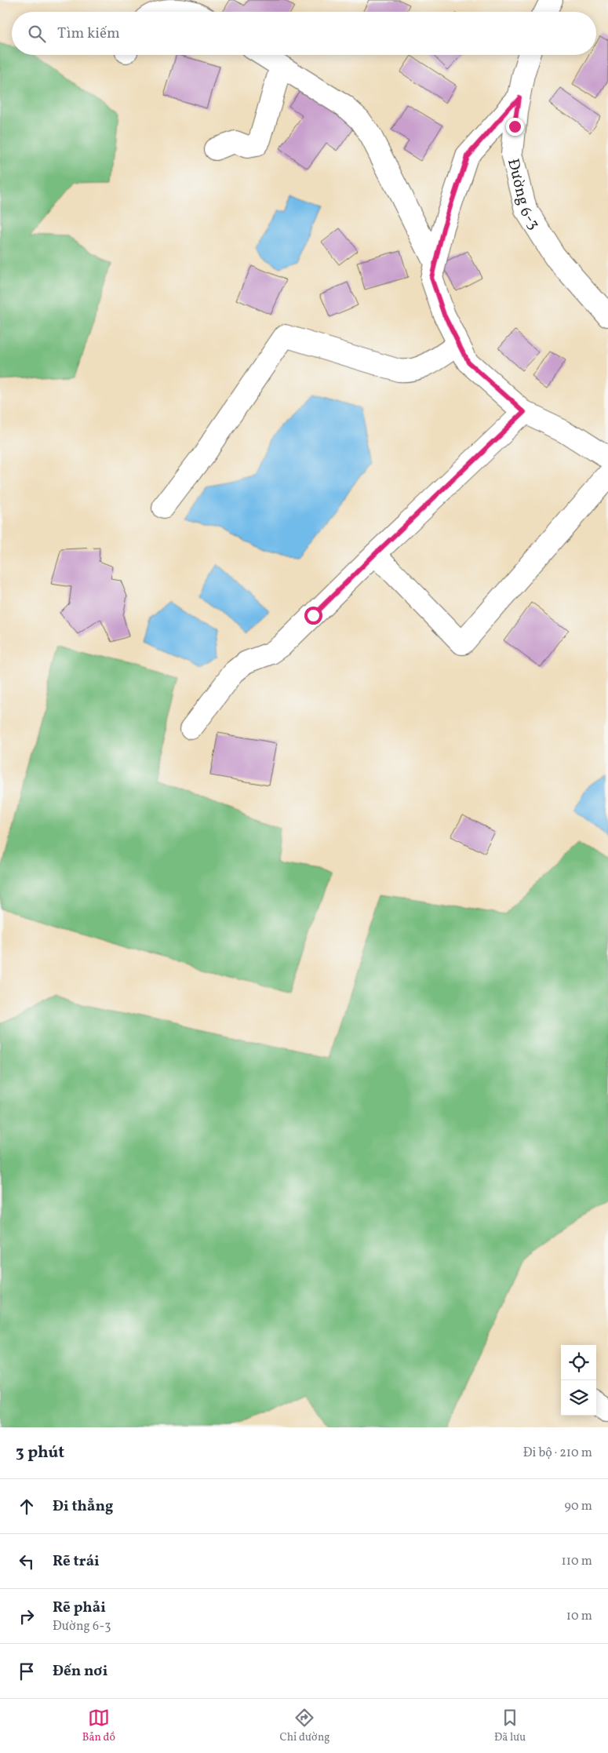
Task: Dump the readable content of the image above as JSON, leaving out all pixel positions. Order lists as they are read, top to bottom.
{
  "streets": {
    "street": ["Đường 6-3"]
  },
  "page": {
    "search": "Tìm kiếm",
    "heading": ["3 phút", "Đi bộ · 210 m"],
    "list": [
      ["Đi thẳng", "90 m"],
      ["Rẽ trái", "110 m"],
      ["Rẽ phải", "Đường 6-3", "10 m"],
      "Đến nơi"
    ],
    "nav": ["Bản đồ", "Chỉ đường", "Đã lưu"]
  }
}
